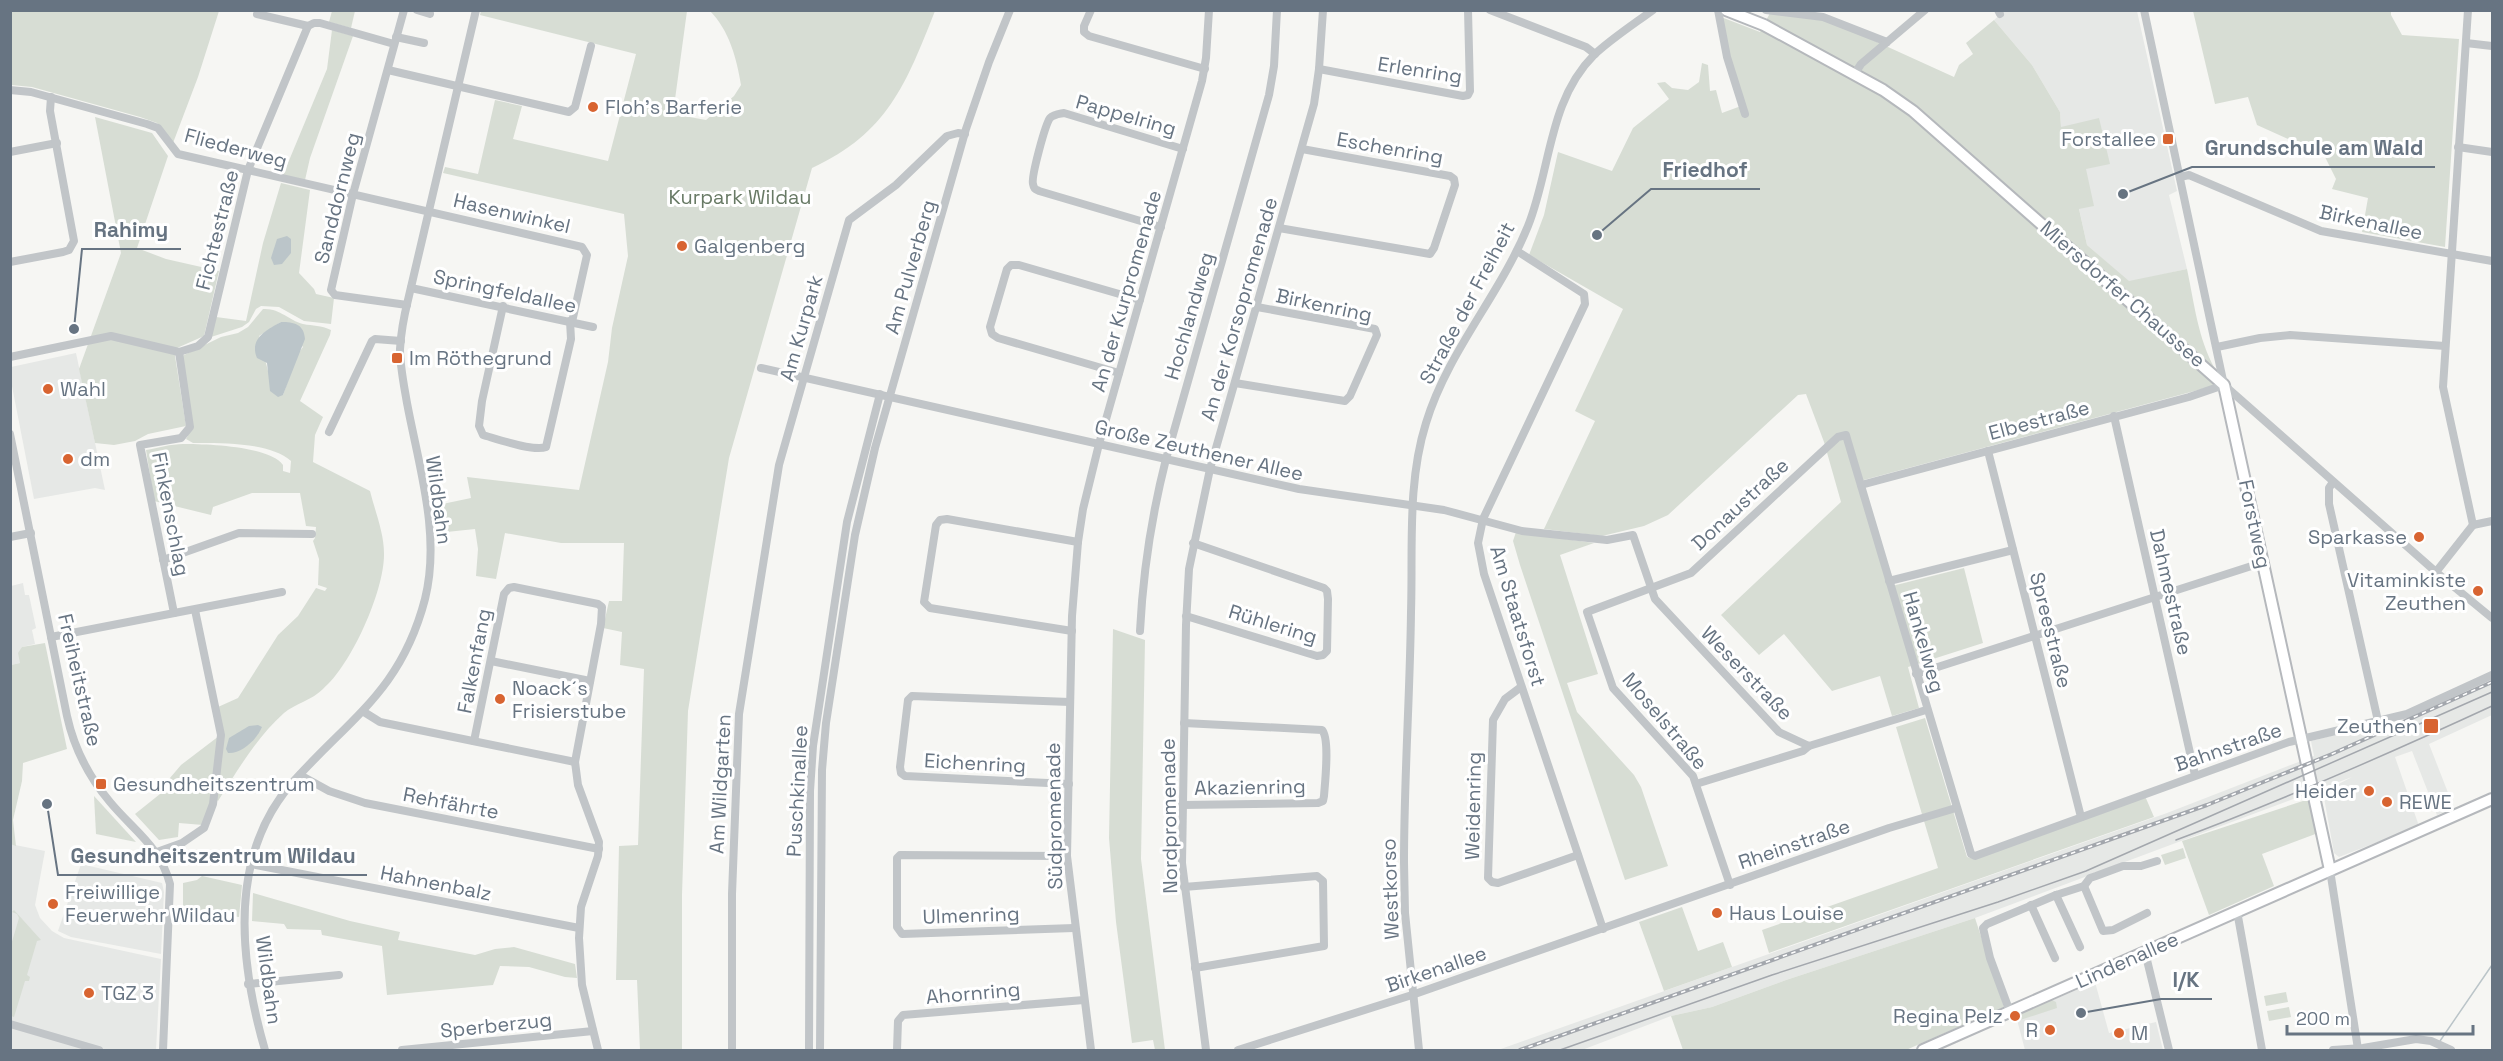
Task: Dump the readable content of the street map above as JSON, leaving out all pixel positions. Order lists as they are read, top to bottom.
{
  "streets": {
    "main road": ["Miersdorfer Chaussee", "Forstweg", "Lindenallee"],
    "street": [
      "Erlenring",
      "Pappelring",
      "Fliederweg",
      "Eschenring",
      "Sanddornweg",
      "Hasenwinkel",
      "Birkenallee",
      "Fichtestraße",
      "Am Pulverberg",
      "Springfeldallee",
      "An der Kurpromenade",
      "Straße der Freiheit",
      "Birkenring",
      "An der Korsopromenade",
      "Hochlandweg",
      "Am Kurpark",
      "Elbestraße",
      "Große Zeuthener Allee",
      "Wildbahn",
      "Donaustraße",
      "Finkenschlag",
      "Dahmestraße",
      "Am Staatsforst",
      "Rühlering",
      "Spreestraße",
      "Hankelweg",
      "Falkenfang",
      "Weserstraße",
      "Freiheitstraße",
      "Moselstraße",
      "Bahnstraße",
      "Eichenring",
      "Am Wildgarten",
      "Akazienring",
      "Puschkinallee",
      "Rehfährte",
      "Weidenring",
      "Südpromenade",
      "Nordpromenade",
      "Rheinstraße",
      "Hahnenbalz",
      "Westkorso",
      "Ulmenring",
      "Ahornring",
      "Sperberzug"
    ]
  },
  "crossings": [
    ["Erlenring", "An der Korsopromenade"],
    ["Pappelring", "An der Kurpromenade"],
    ["Fliederweg", "Sanddornweg"],
    ["Fliederweg", "Hasenwinkel"],
    ["Fliederweg", "Fichtestraße"],
    ["Fliederweg", "Wildbahn"],
    ["Eschenring", "An der Korsopromenade"],
    ["Sanddornweg", "Wildbahn"],
    ["Hasenwinkel", "Springfeldallee"],
    ["Hasenwinkel", "Wildbahn"],
    ["Birkenallee", "Forstweg"],
    ["Birkenallee", "Am Staatsforst"],
    ["Birkenallee", "Rheinstraße"],
    ["Birkenallee", "Westkorso"],
    ["Fichtestraße", "Finkenschlag"],
    ["Am Pulverberg", "Am Kurpark"],
    ["Am Pulverberg", "Große Zeuthener Allee"],
    ["Am Pulverberg", "Puschkinallee"],
    ["Springfeldallee", "Wildbahn"],
    ["An der Kurpromenade", "Große Zeuthener Allee"],
    ["An der Kurpromenade", "Südpromenade"],
    ["Miersdorfer Chaussee", "Elbestraße"],
    ["Miersdorfer Chaussee", "Forstweg"],
    ["Straße der Freiheit", "Große Zeuthener Allee"],
    ["Straße der Freiheit", "Am Staatsforst"],
    ["Straße der Freiheit", "Westkorso"],
    ["Birkenring", "An der Korsopromenade"],
    ["An der Korsopromenade", "Große Zeuthener Allee"],
    ["An der Korsopromenade", "Rühlering"],
    ["An der Korsopromenade", "Nordpromenade"],
    ["Hochlandweg", "Große Zeuthener Allee"],
    ["Am Kurpark", "Große Zeuthener Allee"],
    ["Am Kurpark", "Am Wildgarten"],
    ["Elbestraße", "Forstweg"],
    ["Elbestraße", "Dahmestraße"],
    ["Elbestraße", "Spreestraße"],
    ["Elbestraße", "Hankelweg"],
    ["Große Zeuthener Allee", "Am Staatsforst"],
    ["Große Zeuthener Allee", "Weserstraße"],
    ["Große Zeuthener Allee", "Puschkinallee"],
    ["Wildbahn", "Rehfährte"],
    ["Wildbahn", "Hahnenbalz"],
    ["Donaustraße", "Hankelweg"],
    ["Donaustraße", "Weserstraße"],
    ["Donaustraße", "Moselstraße"],
    ["Forstweg", "Bahnstraße"],
    ["Forstweg", "Lindenallee"],
    ["Dahmestraße", "Bahnstraße"],
    ["Am Staatsforst", "Weidenring"],
    ["Spreestraße", "Bahnstraße"],
    ["Hankelweg", "Bahnstraße"],
    ["Hankelweg", "Rheinstraße"],
    ["Moselstraße", "Rheinstraße"],
    ["Eichenring", "Südpromenade"],
    ["Akazienring", "Nordpromenade"],
    ["Südpromenade", "Ulmenring"],
    ["Südpromenade", "Ahornring"]
  ],
  "parks": ["Kurpark Wildau"],
  "places": {
    "other": [
      "Floh’s Barferie",
      "Grundschule am Wald",
      "Friedhof",
      "Galgenberg",
      "Rahimy",
      "Wahl",
      "dm",
      "Sparkasse",
      "Vitaminkiste Zeuthen",
      "Noack´s Frisierstube",
      "Heider",
      "REWE",
      "Gesundheitszentrum Wildau",
      "Freiwillige Feuerwehr Wildau",
      "Haus Louise",
      "TGZ 3",
      "I/K",
      "Regina Pelz",
      "R",
      "M"
    ],
    "transit": [
      "Forstallee",
      "Im Röthegrund",
      "Zeuthen",
      "Gesundheitszentrum"
    ]
  },
  "scale_bar": "200 m"
}
